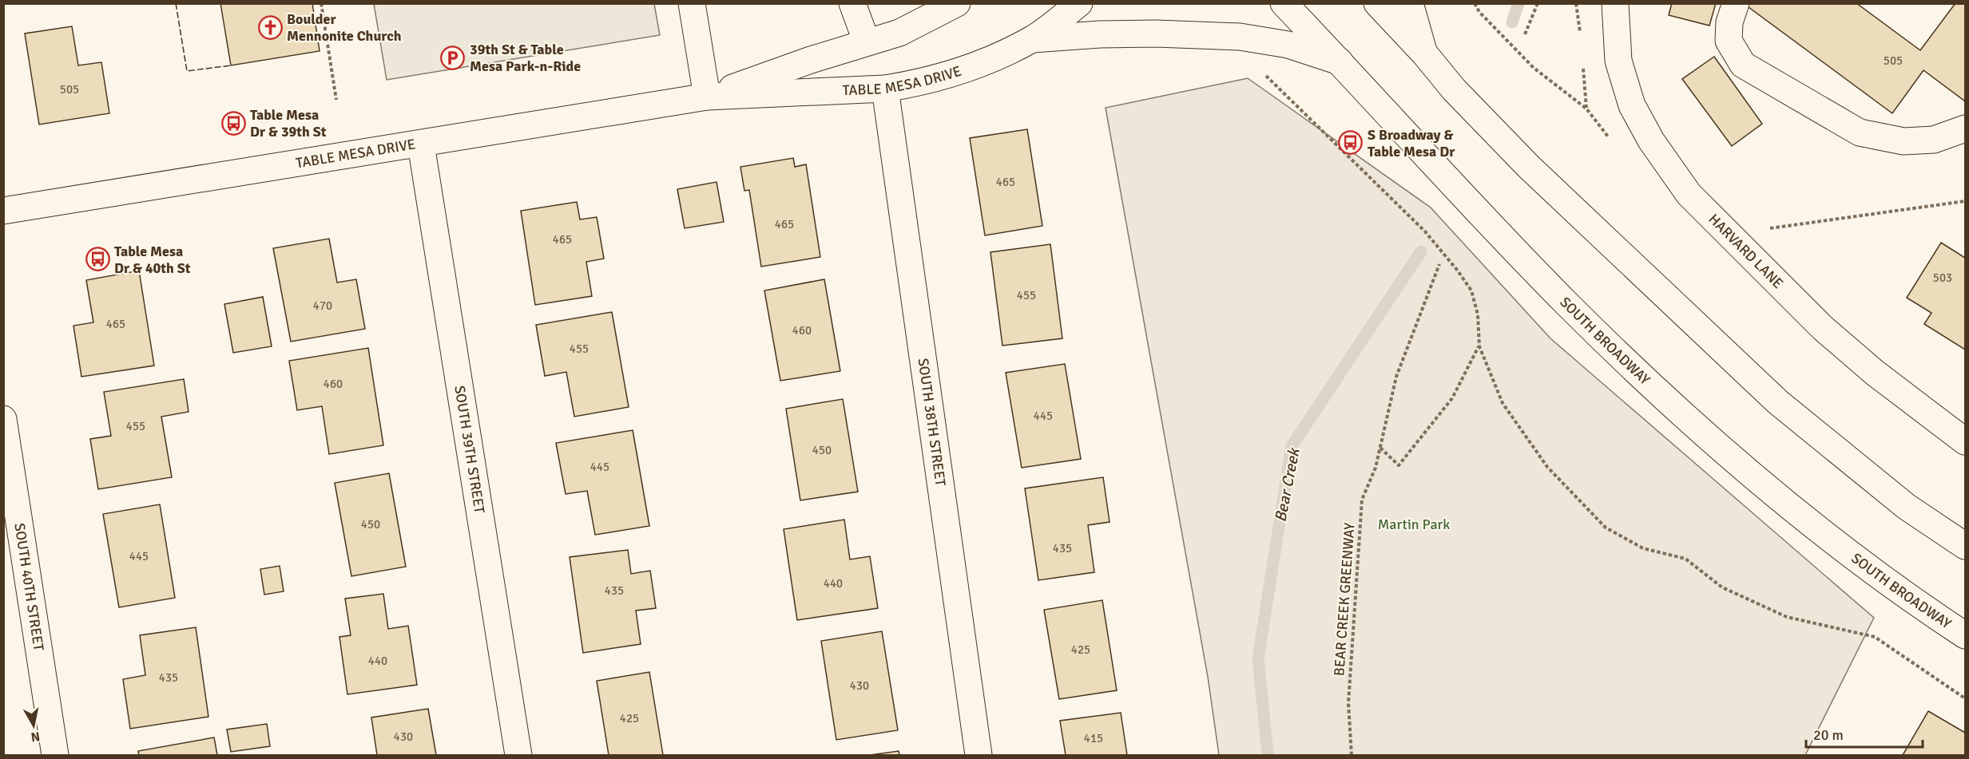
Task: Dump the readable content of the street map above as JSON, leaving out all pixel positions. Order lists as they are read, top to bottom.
{
  "streets": {
    "main road": [
      "TABLE MESA DRIVE",
      "HARVARD LANE",
      "SOUTH BROADWAY",
      "SOUTH 38TH STREET",
      "SOUTH 39TH STREET",
      "SOUTH 40TH STREET"
    ],
    "path": ["BEAR CREEK GREENWAY"]
  },
  "crossings": [
    ["TABLE MESA DRIVE", "SOUTH 38TH STREET"],
    ["TABLE MESA DRIVE", "SOUTH 39TH STREET"]
  ],
  "water": ["Bear Creek"],
  "parks": ["Martin Park"],
  "places": {
    "church": ["Boulder Mennonite Church"],
    "parking": ["39th St & Table Mesa Park-n-Ride"],
    "bus stop": ["Table Mesa Dr & 39th St", "S Broadway & Table Mesa Dr", "Table Mesa Dr & 40th St"]
  },
  "house_numbers": [
    "505",
    "505",
    "465",
    "465",
    "465",
    "503",
    "455",
    "470",
    "465",
    "460",
    "455",
    "460",
    "445",
    "455",
    "450",
    "445",
    "450",
    "435",
    "445",
    "440",
    "435",
    "425",
    "440",
    "435",
    "430",
    "425",
    "430",
    "415"
  ],
  "scale_bar": "20 m",
  "north": "bottom"
}
